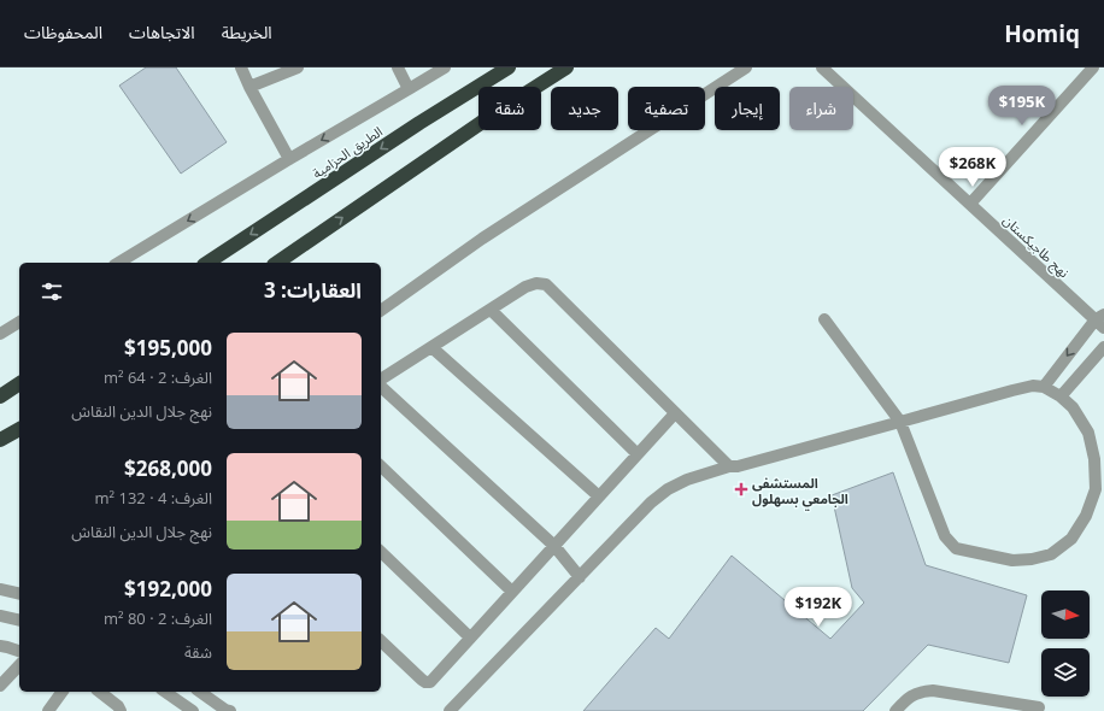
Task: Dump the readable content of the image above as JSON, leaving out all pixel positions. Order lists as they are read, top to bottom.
{
  "streets": {
    "highway": ["الطريق الحزامية"],
    "street": ["نهج طاجيكستان"]
  },
  "places": {
    "health": ["المستشفى الجامعي بسهلول"]
  },
  "north": "right",
  "page": {
    "header": "Homiq",
    "nav": ["الخريطة", "الاتجاهات", "المحفوظات"],
    "price": ["$195K", "$268K", "$192K"],
    "chip": [
      "شراء",
      "إيجار",
      "تصفية",
      "جديد",
      "شقة"
    ],
    "heading": "العقارات: 3",
    "list": [
      {
        "name": "$195,000",
        "note": "الغرف: 2 · 64 m² · نهج جلال الدين النقاش"
      },
      {
        "name": "$268,000",
        "note": "الغرف: 4 · 132 m² · نهج جلال الدين النقاش"
      },
      {
        "name": "$192,000",
        "note": "الغرف: 2 · 80 m² · شقة"
      }
    ]
  }
}
